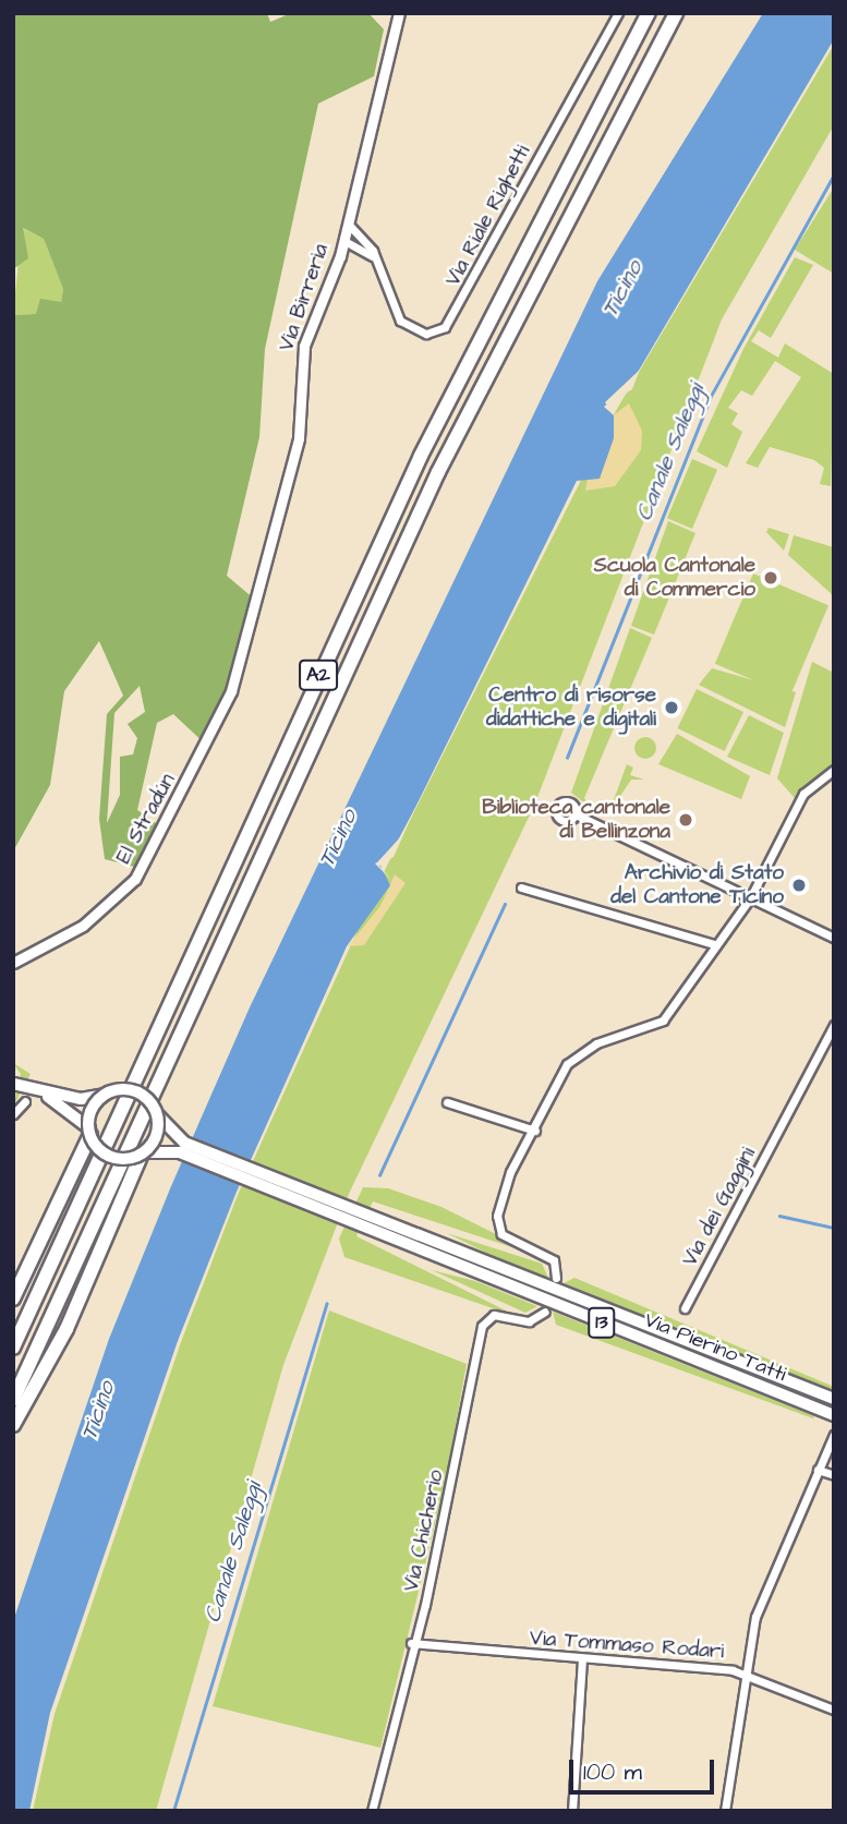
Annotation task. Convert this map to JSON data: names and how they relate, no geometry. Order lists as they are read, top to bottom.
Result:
{
  "streets": {
    "highway": ["A2"],
    "main road": ["13", "Via Pierino Tatti"],
    "street": [
      "Via Riale Righetti",
      "Via Birreria",
      "El Stradún",
      "Via dei Gaggini",
      "Via Chicherio",
      "Via Tommaso Rodari"
    ]
  },
  "crossings": [
    ["Via Riale Righetti", "Via Birreria"],
    ["Via Birreria", "El Stradún"],
    ["13", "Via Pierino Tatti"],
    ["Via Chicherio", "Via Tommaso Rodari"]
  ],
  "water": ["Ticino", "Canale Saleggi"],
  "places": [
    "Scuola Cantonale di Commercio",
    "Centro di risorse didattiche e digitali",
    "Biblioteca cantonale di Bellinzona",
    "Archivio di Stato del Cantone Ticino"
  ],
  "scale_bar": "100 m"
}
